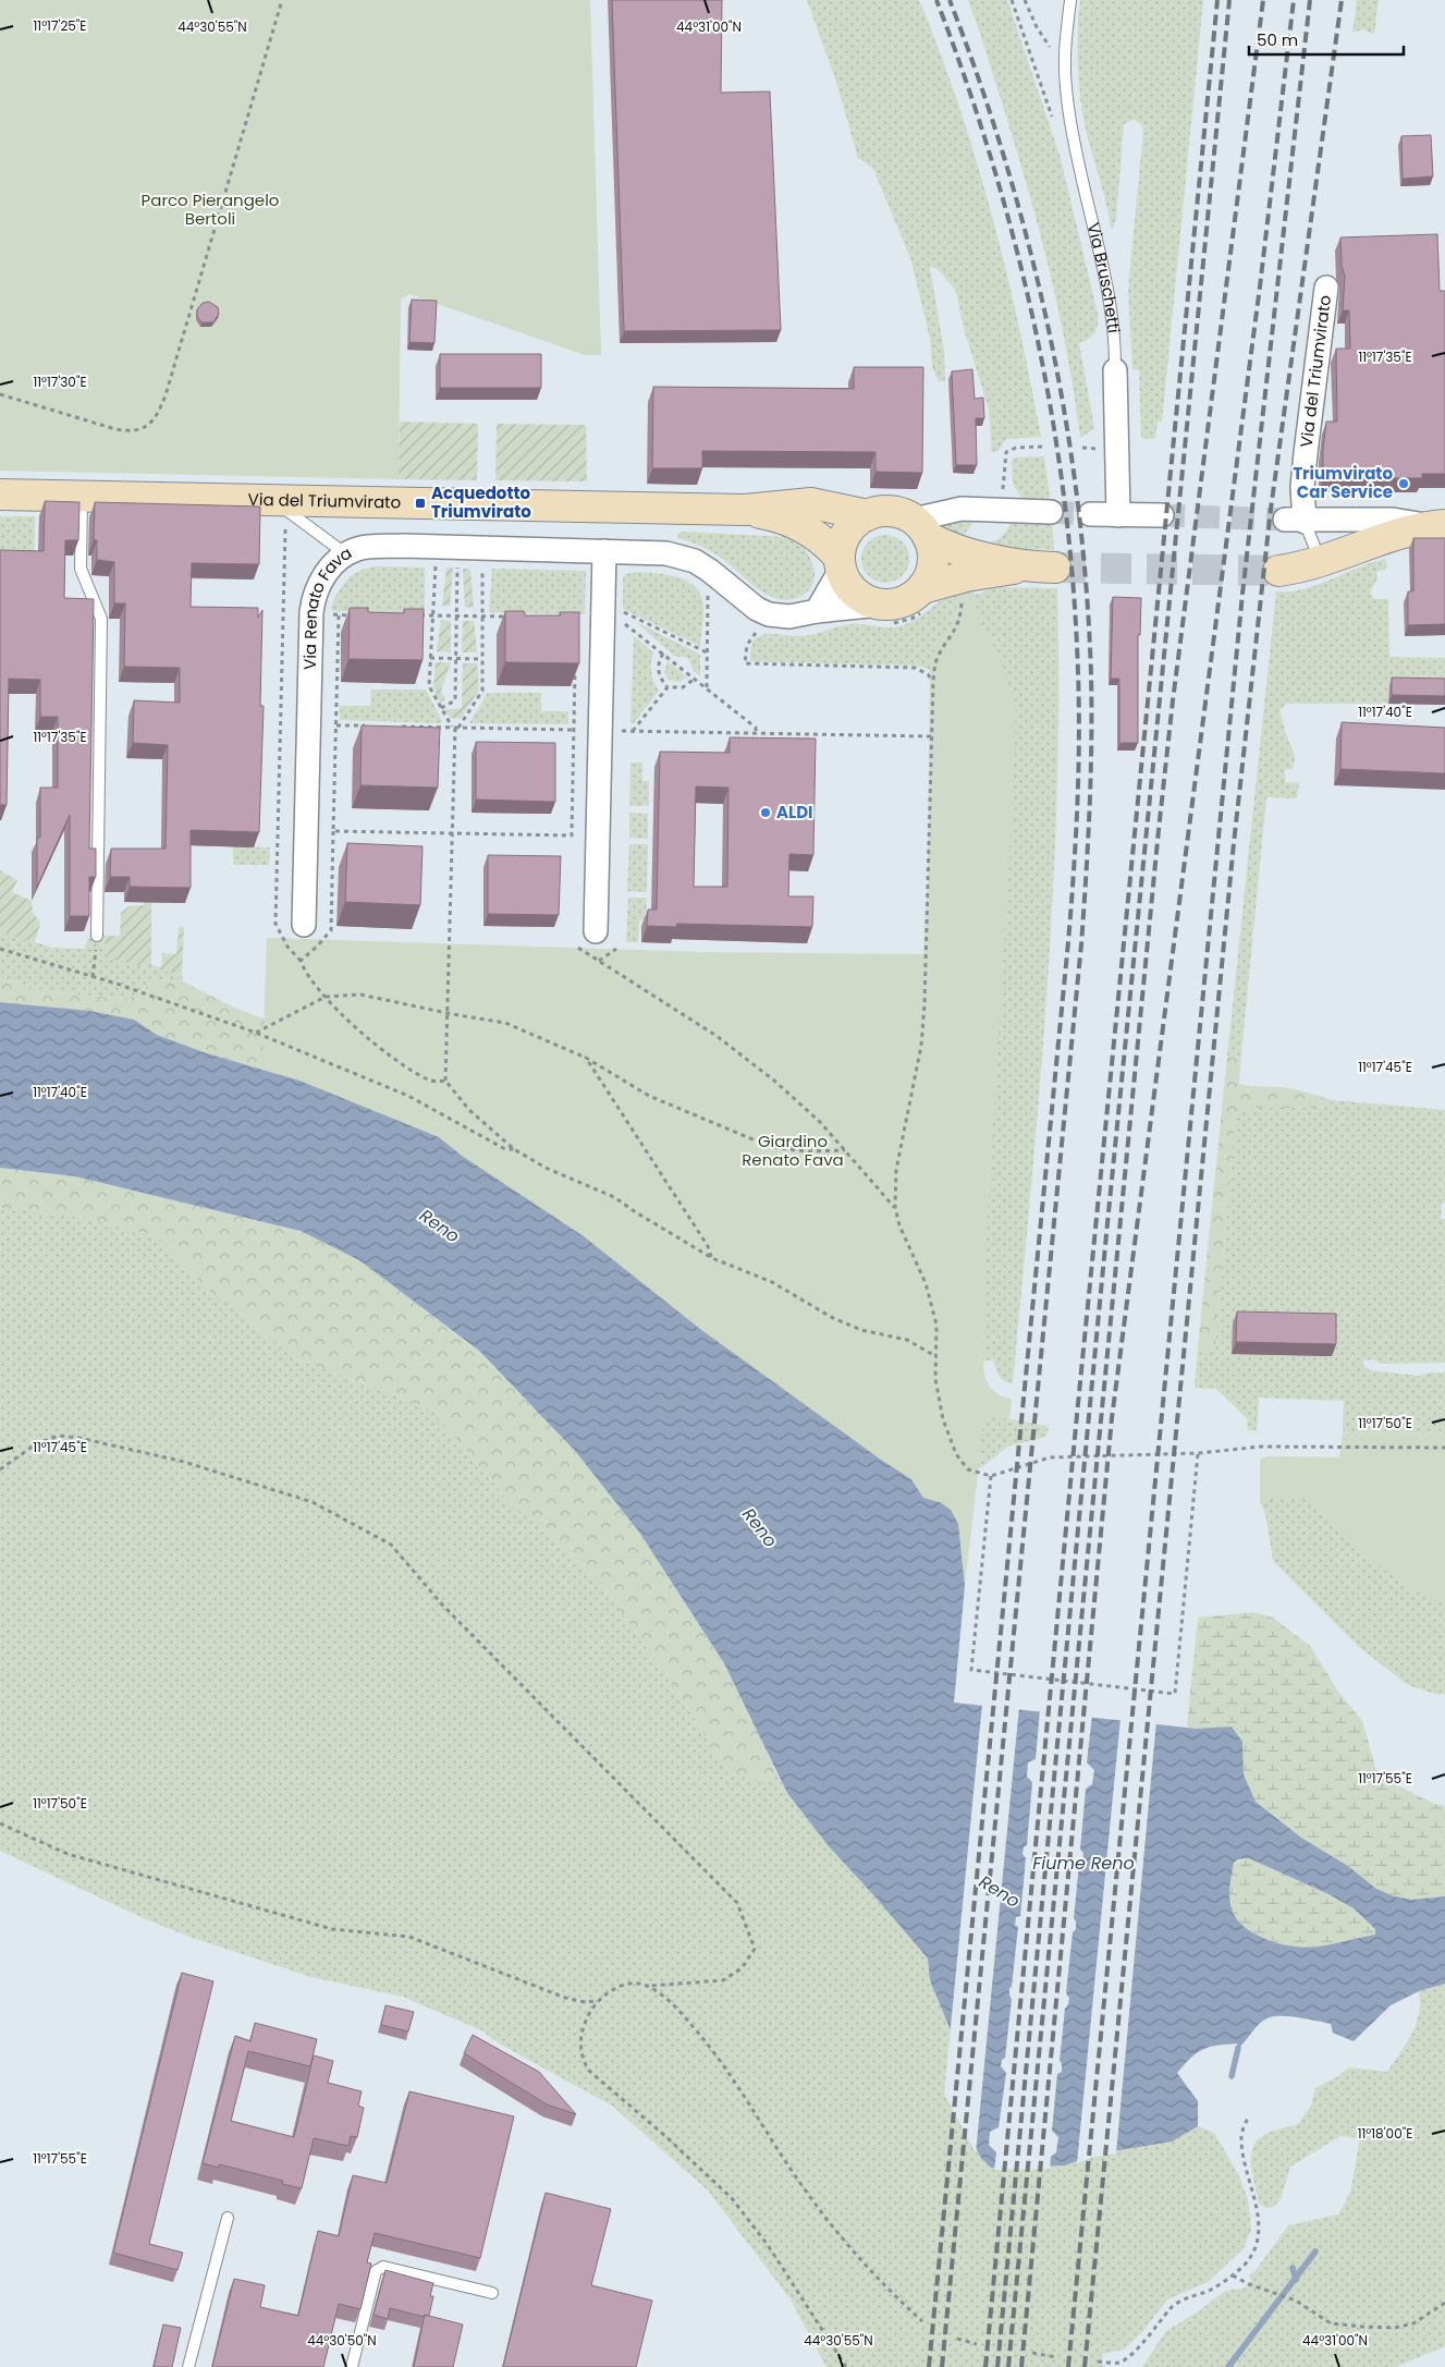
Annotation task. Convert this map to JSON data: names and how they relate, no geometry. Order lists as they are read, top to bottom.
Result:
{
  "streets": {
    "main road": ["Via del Triumvirato"],
    "street": ["Via Bruschetti", "Via Renato Fava"]
  },
  "crossings": [
    ["Via del Triumvirato", "Via Renato Fava"]
  ],
  "water": ["Reno", "Fiume Reno"],
  "parks": ["Parco Pierangelo Bertoli", "Giardino Renato Fava"],
  "places": {
    "other": ["Triumvirato Car Service", "ALDI"],
    "transit": ["Acquedotto Triumvirato"]
  },
  "scale_bar": "50 m",
  "coordinates": [
    "11°17'25\"E",
    "44°30'55\"N",
    "44°31'00\"N",
    "11°17'35\"E",
    "11°17'30\"E",
    "11°17'40\"E",
    "11°17'45\"E",
    "11°17'50\"E",
    "11°17'55\"E",
    "11°18'00\"E",
    "44°30'50\"N"
  ]
}
